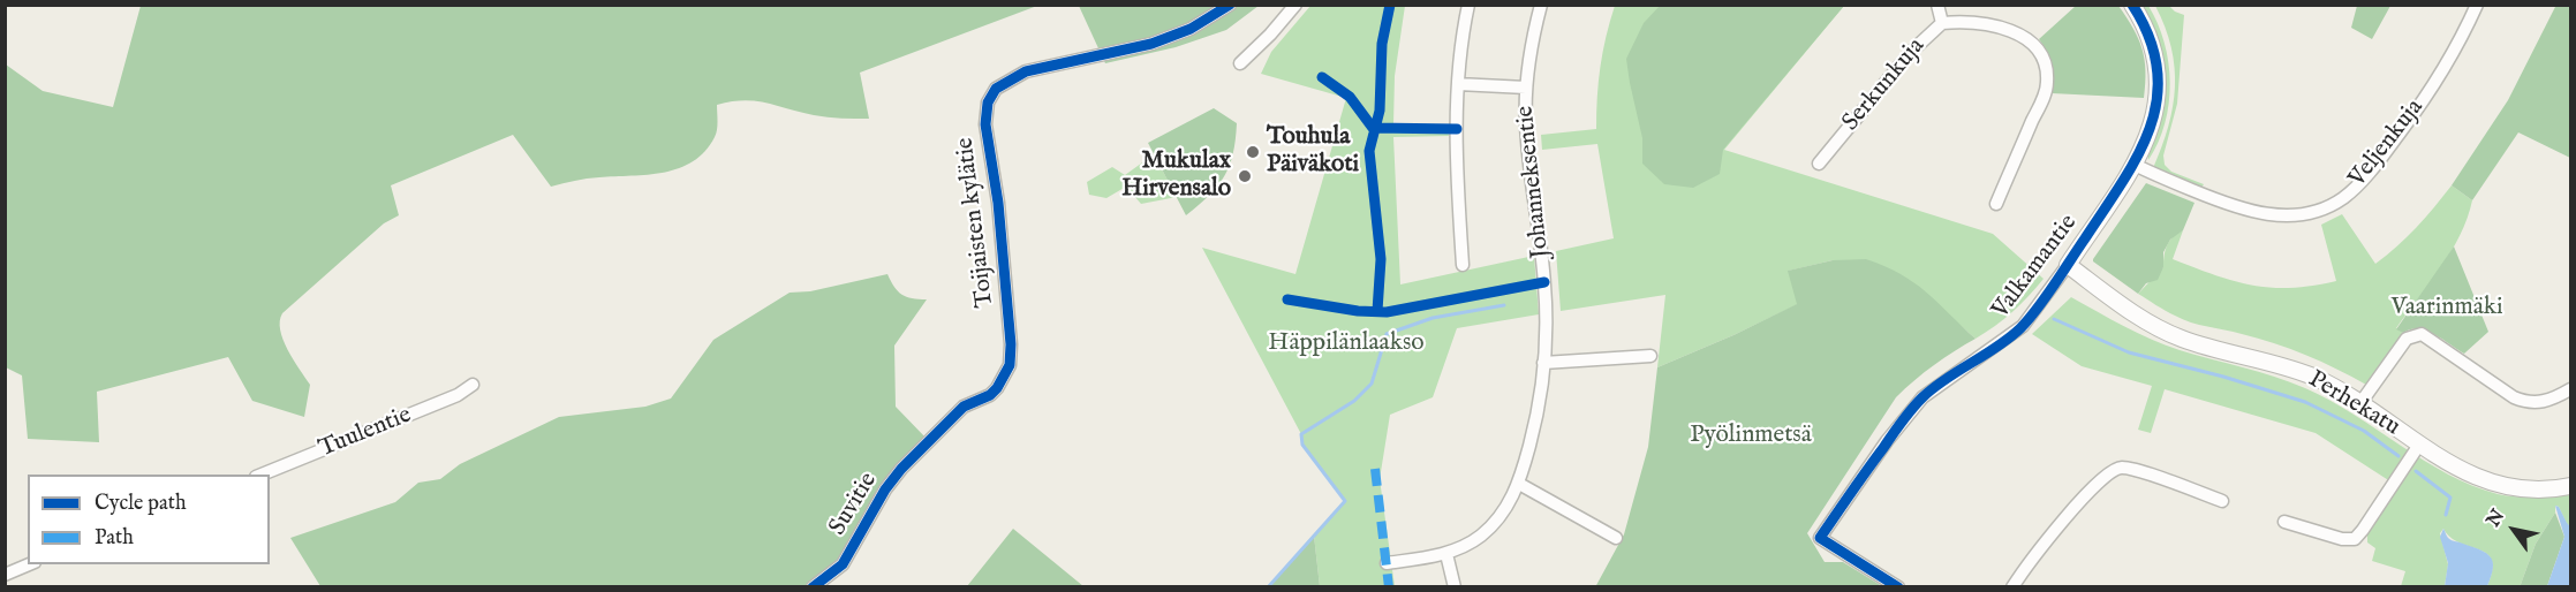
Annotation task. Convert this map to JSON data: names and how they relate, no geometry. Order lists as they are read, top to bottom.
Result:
{
  "streets": {
    "street": [
      "Serkunkuja",
      "Veljenkuja",
      "Johanneksentie",
      "Toijaisten kylätie",
      "Valkamantie",
      "Perhekatu",
      "Tuulentie",
      "Suvitie"
    ]
  },
  "crossings": [
    ["Veljenkuja", "Valkamantie"],
    ["Toijaisten kylätie", "Suvitie"],
    ["Valkamantie", "Perhekatu"]
  ],
  "parks": ["Vaarinmäki", "Häppilänlaakso", "Pyölinmetsä"],
  "places": ["Touhula Päiväkoti", "Mukulax Hirvensalo"],
  "legend": ["Cycle path", "Path"],
  "north": "top left"
}
